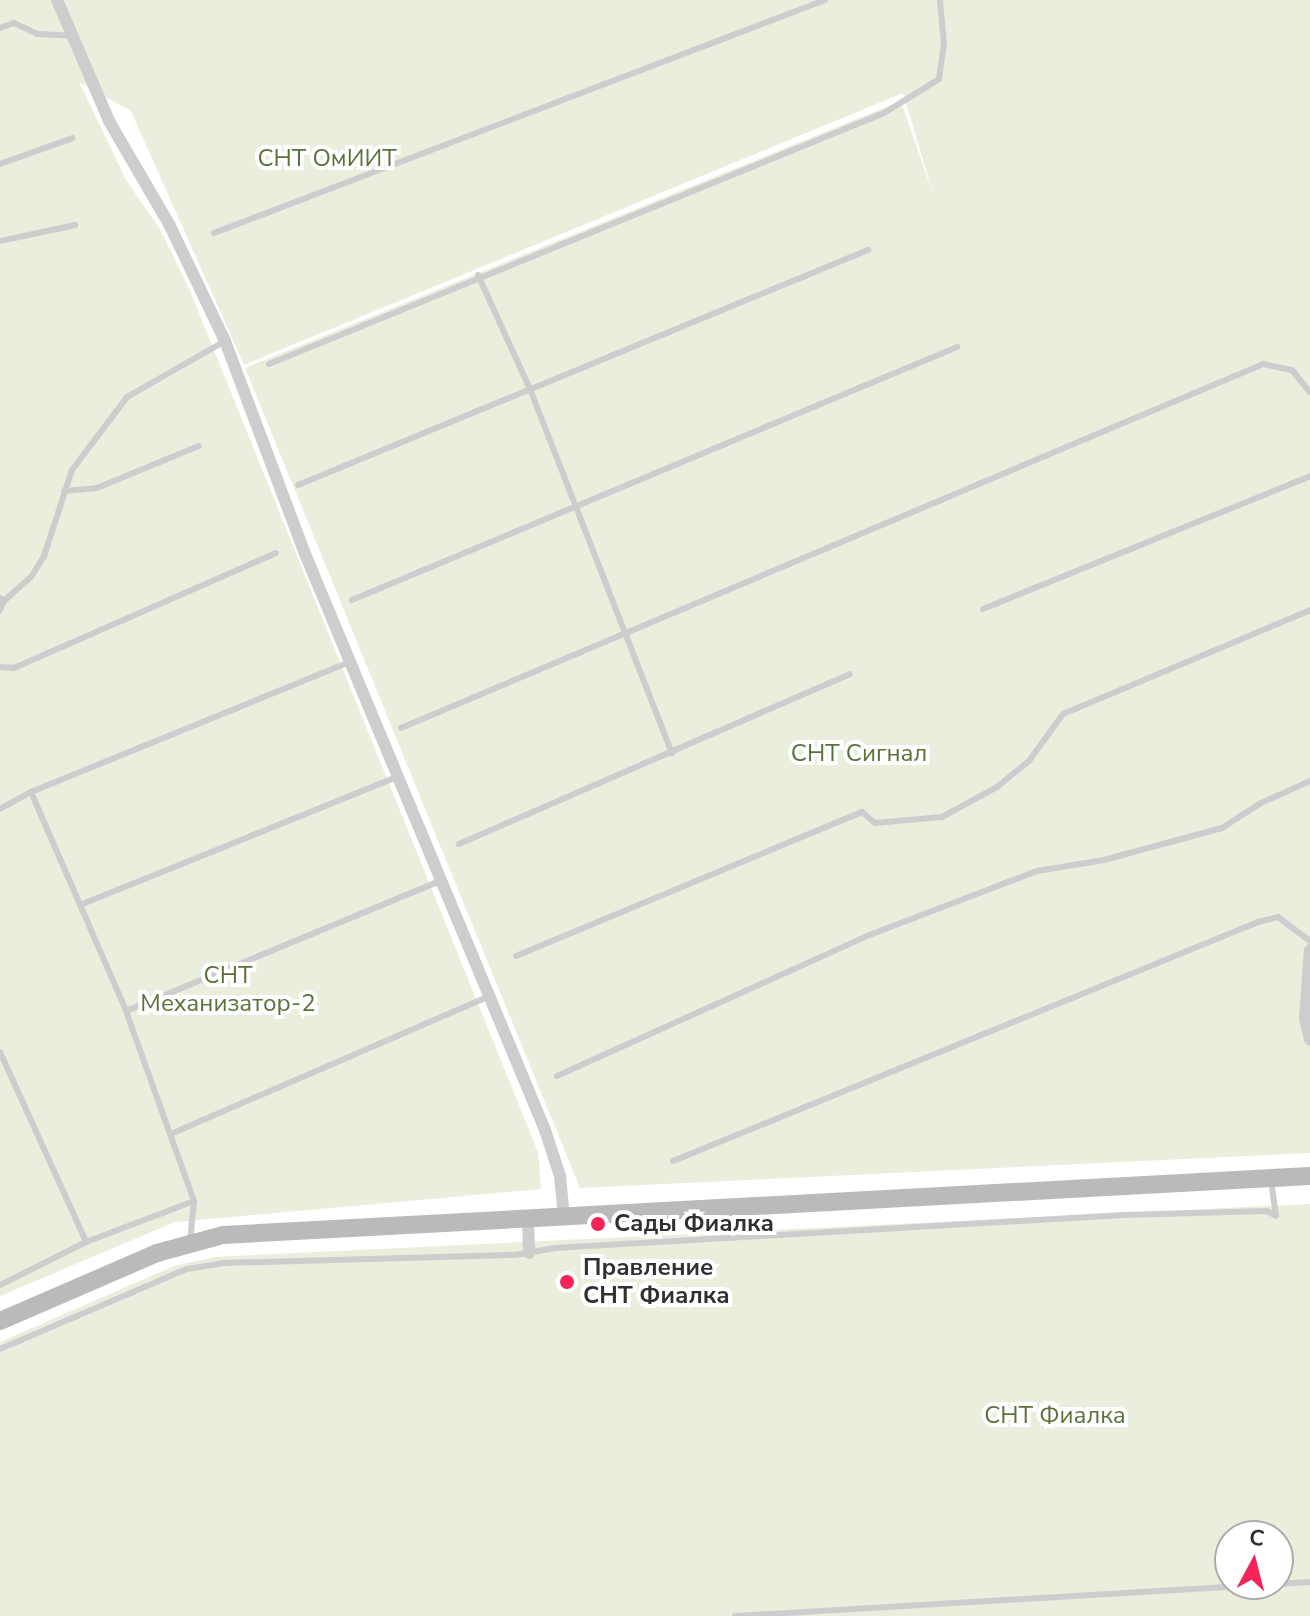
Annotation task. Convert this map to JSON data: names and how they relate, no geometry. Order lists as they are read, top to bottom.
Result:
{
  "parks": [
    "СНТ ОмИИТ",
    "СНТ Сигнал",
    "СНТ Механизатор-2",
    "СНТ Фиалка"
  ],
  "places": ["Сады Фиалка", "Правление СНТ Фиалка"],
  "north": "top"
}
